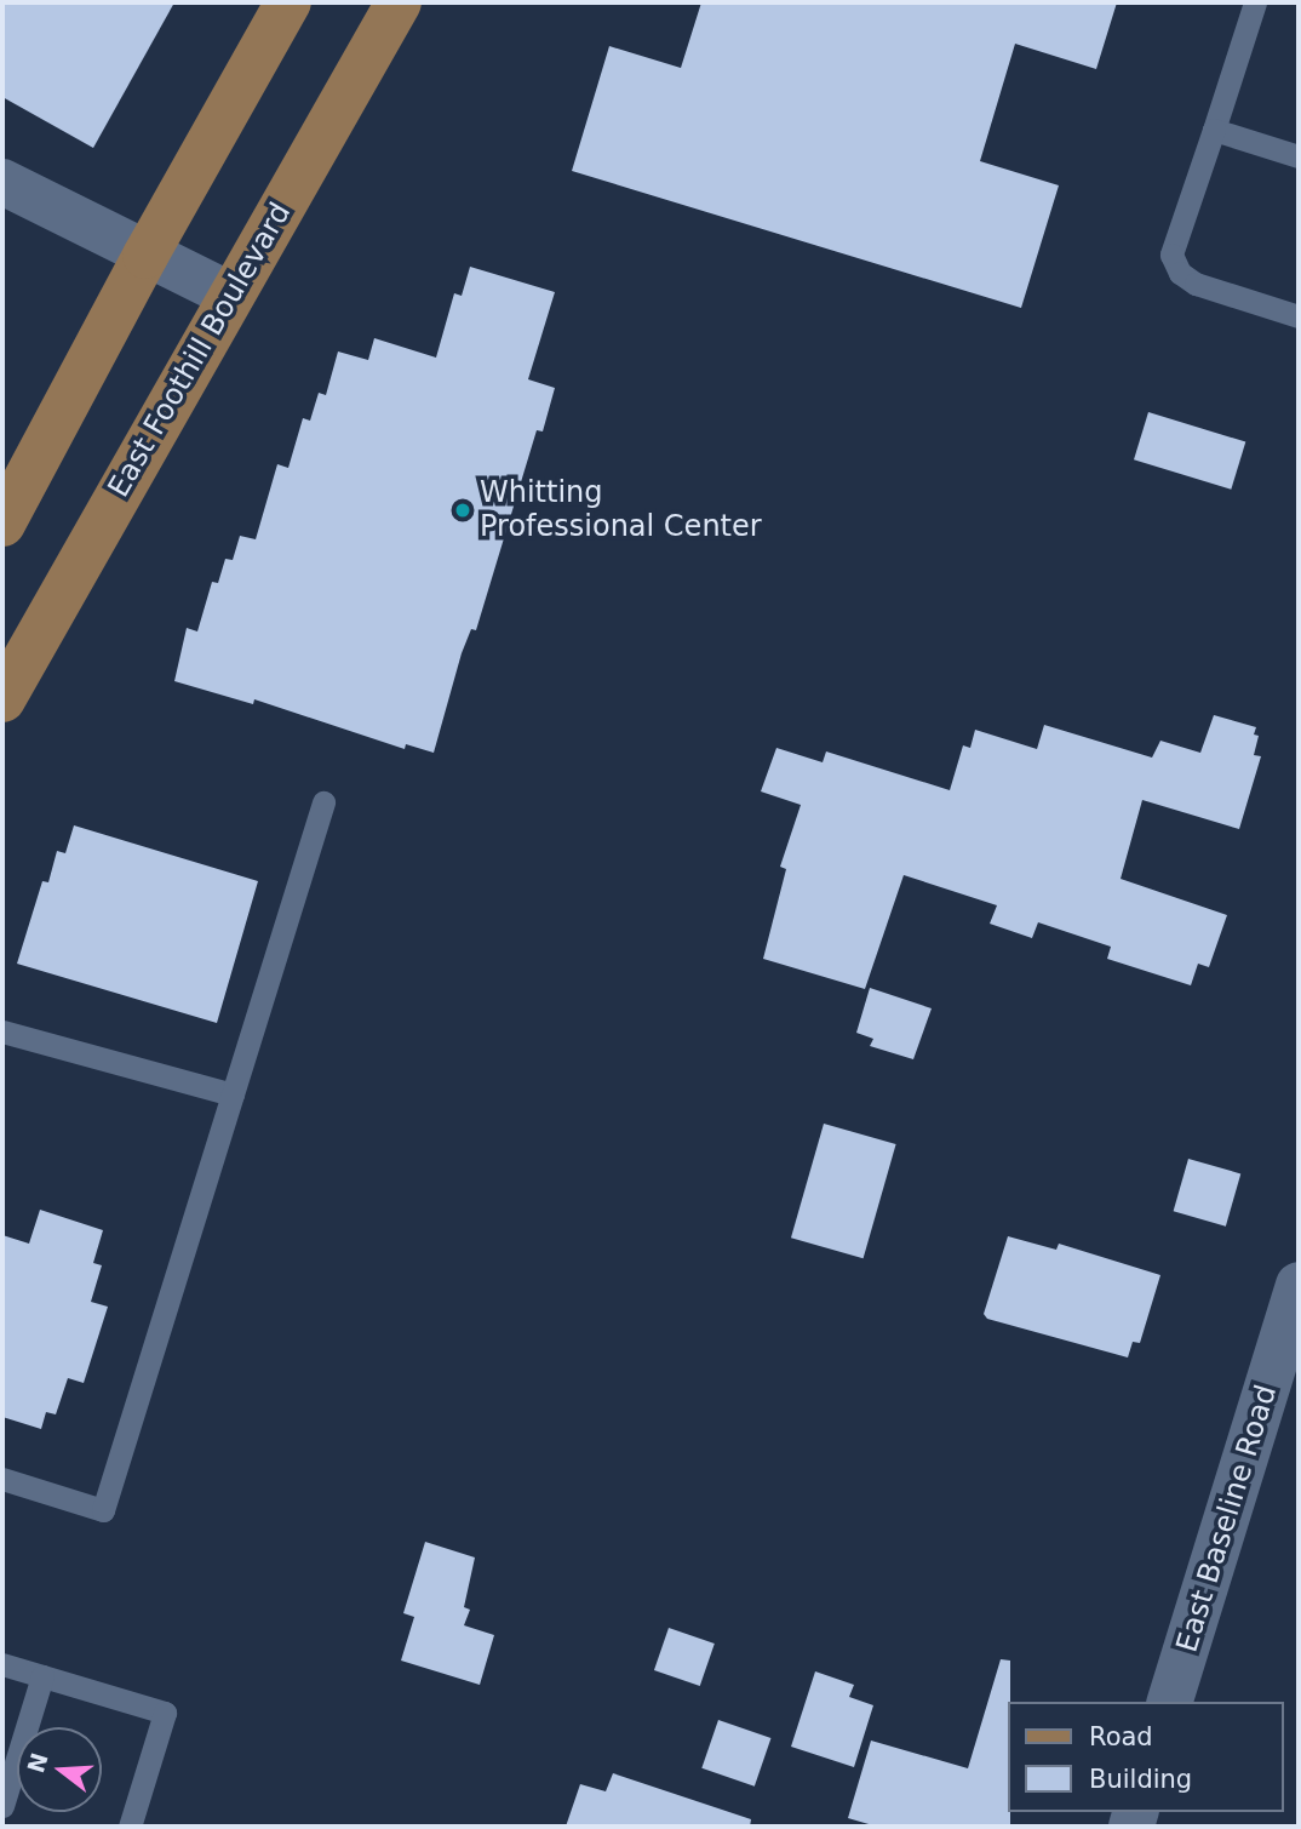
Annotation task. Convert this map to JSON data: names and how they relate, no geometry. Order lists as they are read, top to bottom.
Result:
{
  "streets": {
    "main road": ["East Foothill Boulevard", "East Baseline Road"]
  },
  "places": ["Whitting Professional Center"],
  "legend": ["Road", "Building"],
  "north": "left"
}
